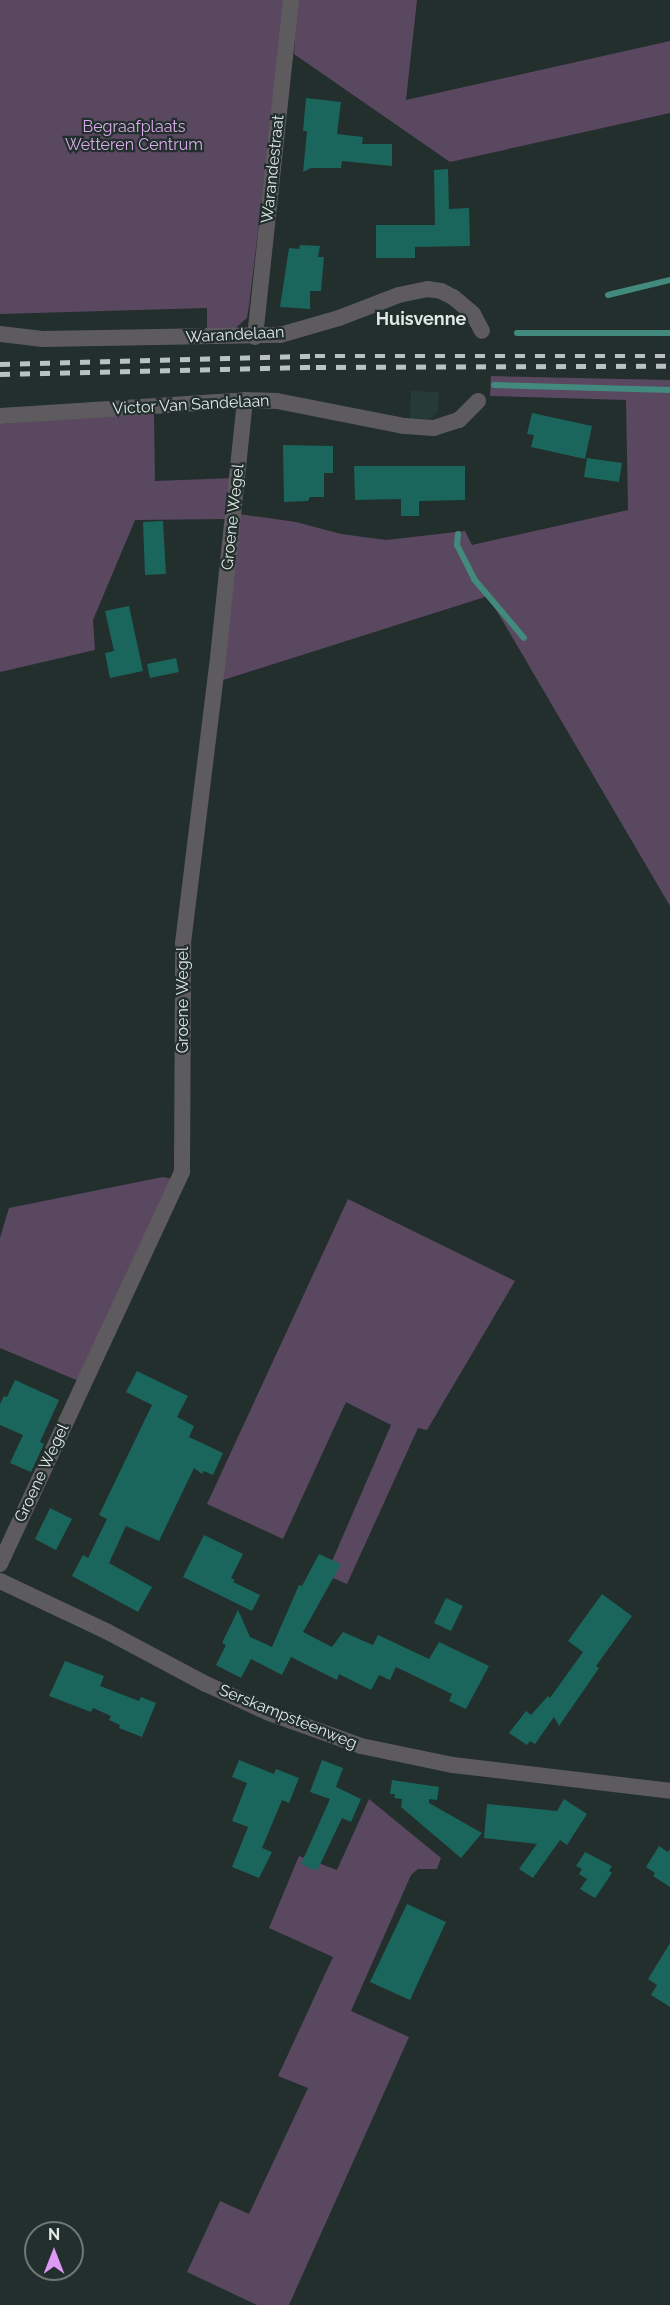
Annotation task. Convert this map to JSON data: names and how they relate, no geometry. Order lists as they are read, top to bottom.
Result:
{
  "streets": {
    "street": [
      "Warandestraat",
      "Warandelaan",
      "Victor Van Sandelaan",
      "Groene Wegel",
      "Serskampsteenweg"
    ]
  },
  "crossings": [
    ["Warandestraat", "Warandelaan"],
    ["Victor Van Sandelaan", "Groene Wegel"]
  ],
  "districts": ["Huisvenne"],
  "parks": ["Begraafplaats Wetteren Centrum"],
  "north": "top"
}
